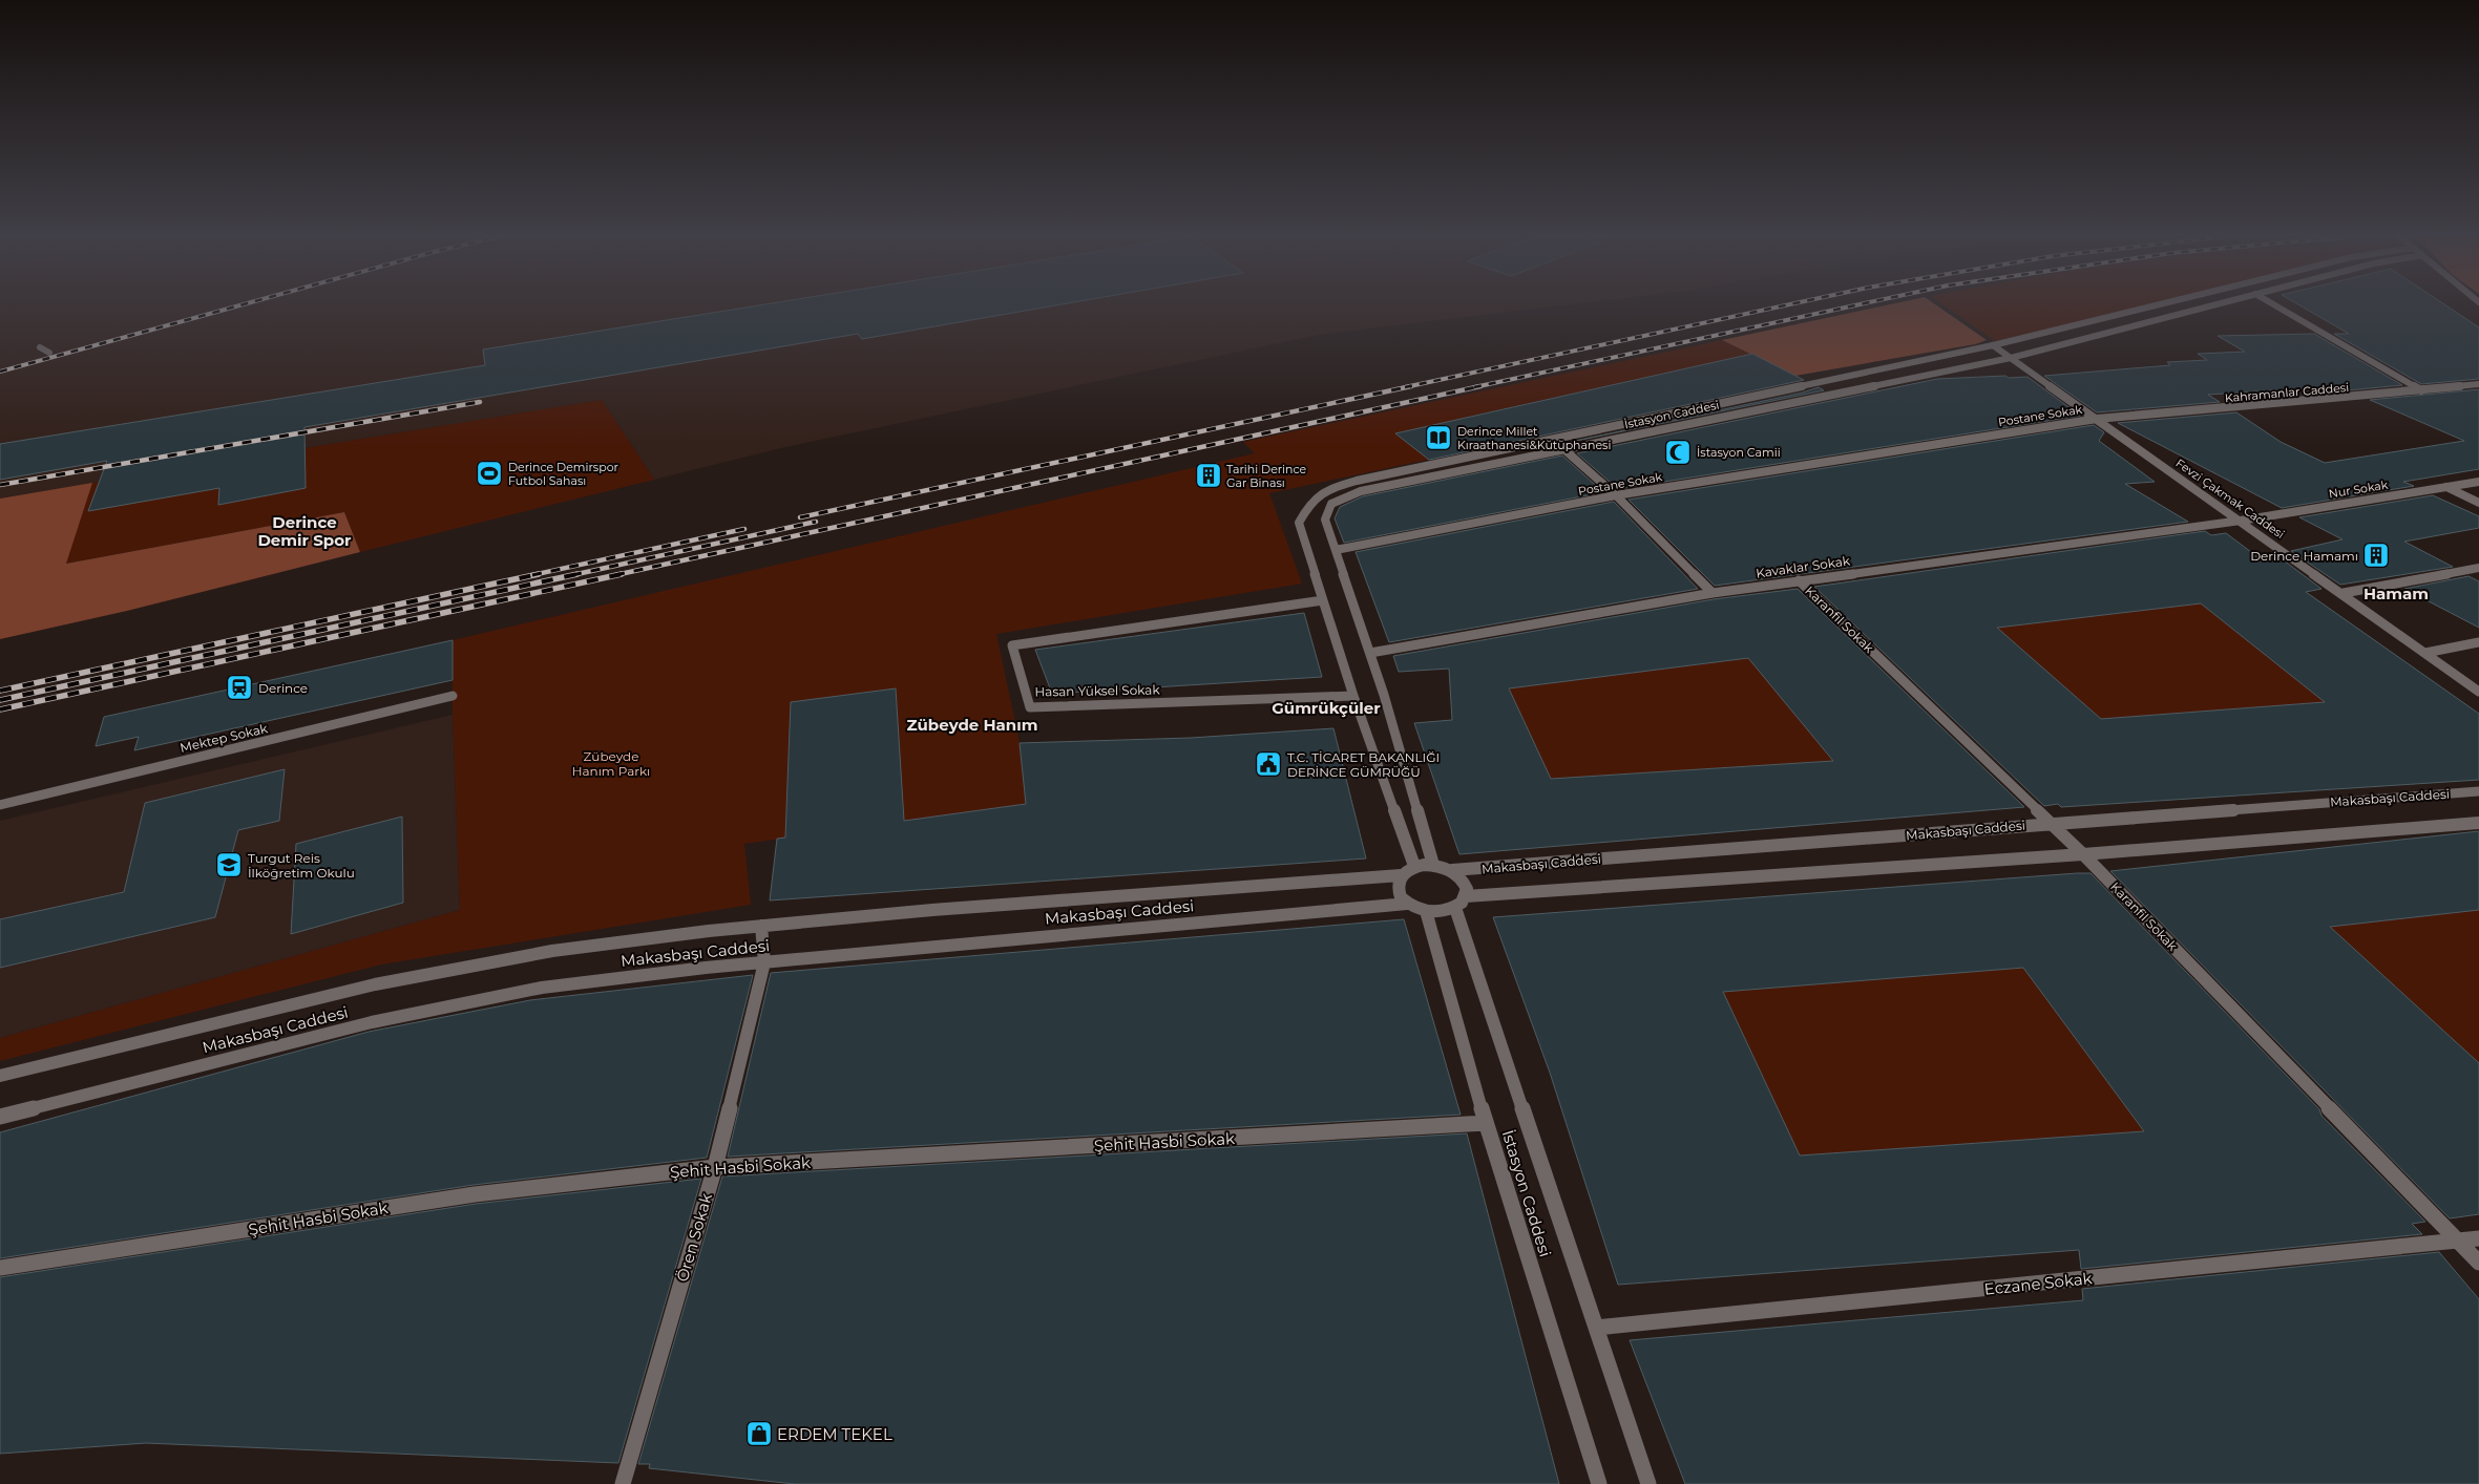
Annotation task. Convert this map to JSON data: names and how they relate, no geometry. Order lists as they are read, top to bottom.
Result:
{
  "streets": {
    "street": [
      "Kahramanlar Caddesi",
      "İstasyon Caddesi",
      "Postane Sokak",
      "Nur Sokak",
      "Fevzi Çakmak Caddesi",
      "Kavaklar Sokak",
      "Karanfil Sokak",
      "Hasan Yüksel Sokak",
      "Mektep Sokak",
      "Makasbaşı Caddesi",
      "Şehit Hasbi Sokak",
      "Ören Sokak",
      "Eczane Sokak"
    ]
  },
  "crossings": [
    ["Kahramanlar Caddesi", "Postane Sokak"],
    ["Kahramanlar Caddesi", "Fevzi Çakmak Caddesi"],
    ["İstasyon Caddesi", "Postane Sokak"],
    ["İstasyon Caddesi", "Fevzi Çakmak Caddesi"],
    ["İstasyon Caddesi", "Kavaklar Sokak"],
    ["İstasyon Caddesi", "Hasan Yüksel Sokak"],
    ["İstasyon Caddesi", "Makasbaşı Caddesi"],
    ["İstasyon Caddesi", "Şehit Hasbi Sokak"],
    ["Postane Sokak", "Fevzi Çakmak Caddesi"],
    ["Nur Sokak", "Fevzi Çakmak Caddesi"],
    ["Nur Sokak", "Kavaklar Sokak"],
    ["Fevzi Çakmak Caddesi", "Kavaklar Sokak"],
    ["Kavaklar Sokak", "Karanfil Sokak"],
    ["Karanfil Sokak", "Makasbaşı Caddesi"],
    ["Karanfil Sokak", "Eczane Sokak"],
    ["Makasbaşı Caddesi", "Ören Sokak"],
    ["Şehit Hasbi Sokak", "Ören Sokak"]
  ],
  "districts": [
    "Derince Demir Spor",
    "Hamam",
    "Gümrükçüler",
    "Zübeyde Hanım"
  ],
  "parks": ["Zübeyde Hanım Parkı"],
  "places": {
    "library": ["Derince Millet Kıraathanesi&Kütüphanesi"],
    "mosque": ["İstasyon Camii"],
    "sports": ["Derince Demirspor Futbol Sahası"],
    "building": ["Tarihi Derince Gar Binası", "Derince Hamamı"],
    "station": ["Derince"],
    "public building": ["T.C. TİCARET BAKANLIĞI DERİNCE GÜMRÜĞÜ"],
    "school or university": ["Turgut Reis İlköğretim Okulu"],
    "shop": ["ERDEM TEKEL"]
  }
}
